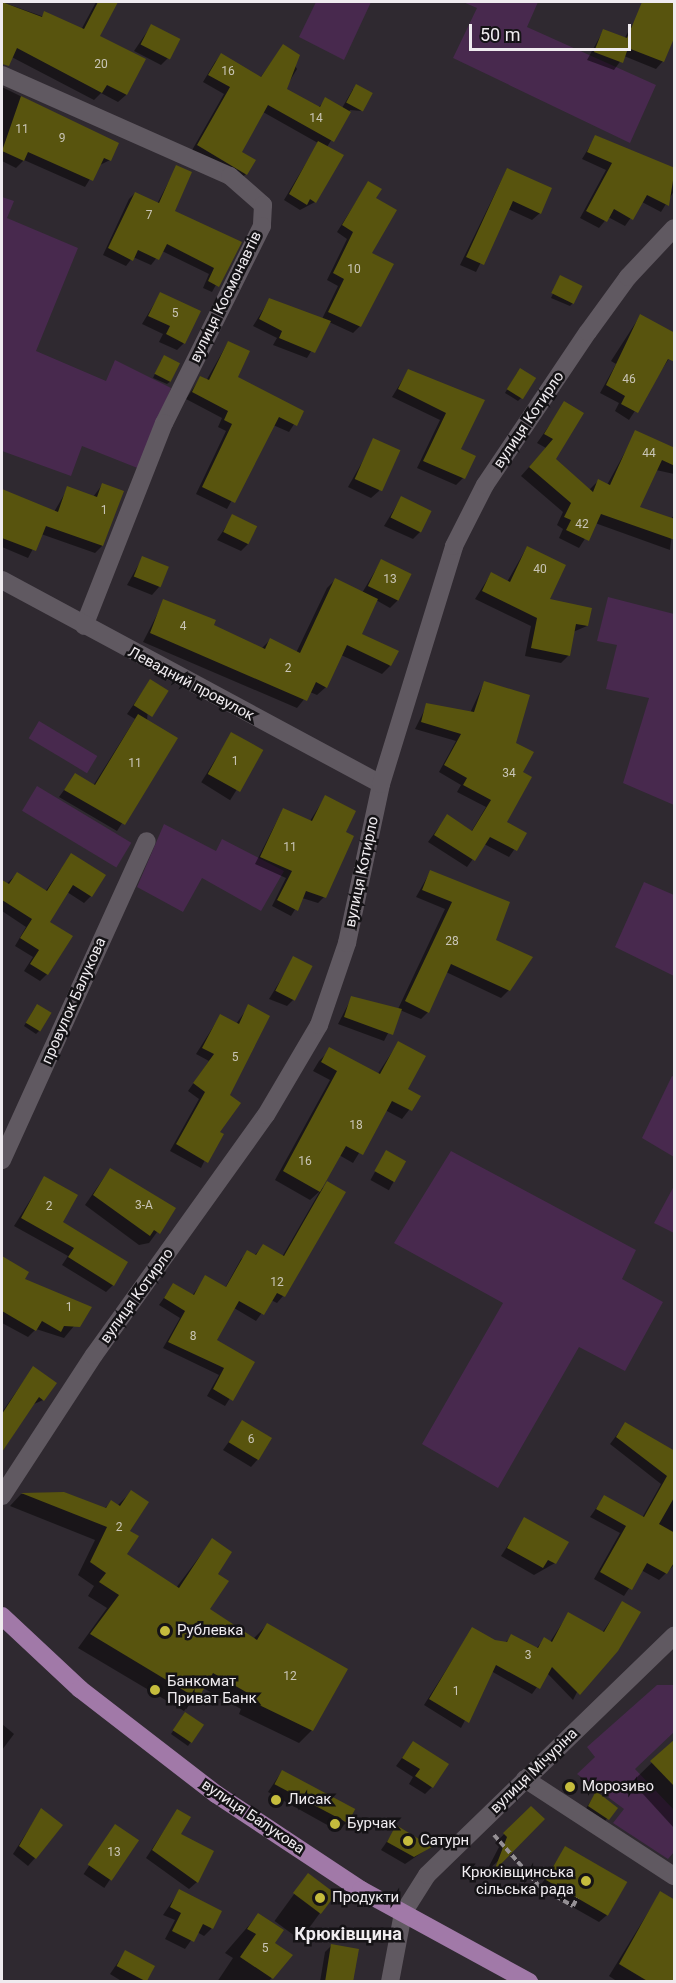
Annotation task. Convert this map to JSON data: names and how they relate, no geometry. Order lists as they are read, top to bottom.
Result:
{
  "streets": {
    "main road": ["вулиця Балукова"],
    "street": [
      "вулиця Космонавтів",
      "вулиця Котирло",
      "Левадний провулок",
      "провулок Балукова",
      "вулиця Мічуріна"
    ]
  },
  "crossings": [
    ["вулиця Космонавтів", "Левадний провулок"],
    ["вулиця Котирло", "Левадний провулок"],
    ["вулиця Мічуріна", "вулиця Балукова"]
  ],
  "districts": ["Крюківщина"],
  "places": [
    "Рублевка",
    "Банкомат Приват Банк",
    "Морозиво",
    "Лисак",
    "Бурчак",
    "Сатурн",
    "Крюківщинська сільська рада",
    "Продукти"
  ],
  "house_numbers": [
    "20",
    "16",
    "14",
    "11",
    "9",
    "7",
    "10",
    "5",
    "46",
    "44",
    "1",
    "42",
    "40",
    "13",
    "4",
    "2",
    "1",
    "11",
    "34",
    "11",
    "28",
    "5",
    "18",
    "16",
    "3-А",
    "2",
    "12",
    "1",
    "8",
    "6",
    "2",
    "3",
    "12",
    "1",
    "13",
    "5"
  ],
  "scale_bar": "50 m"
}
